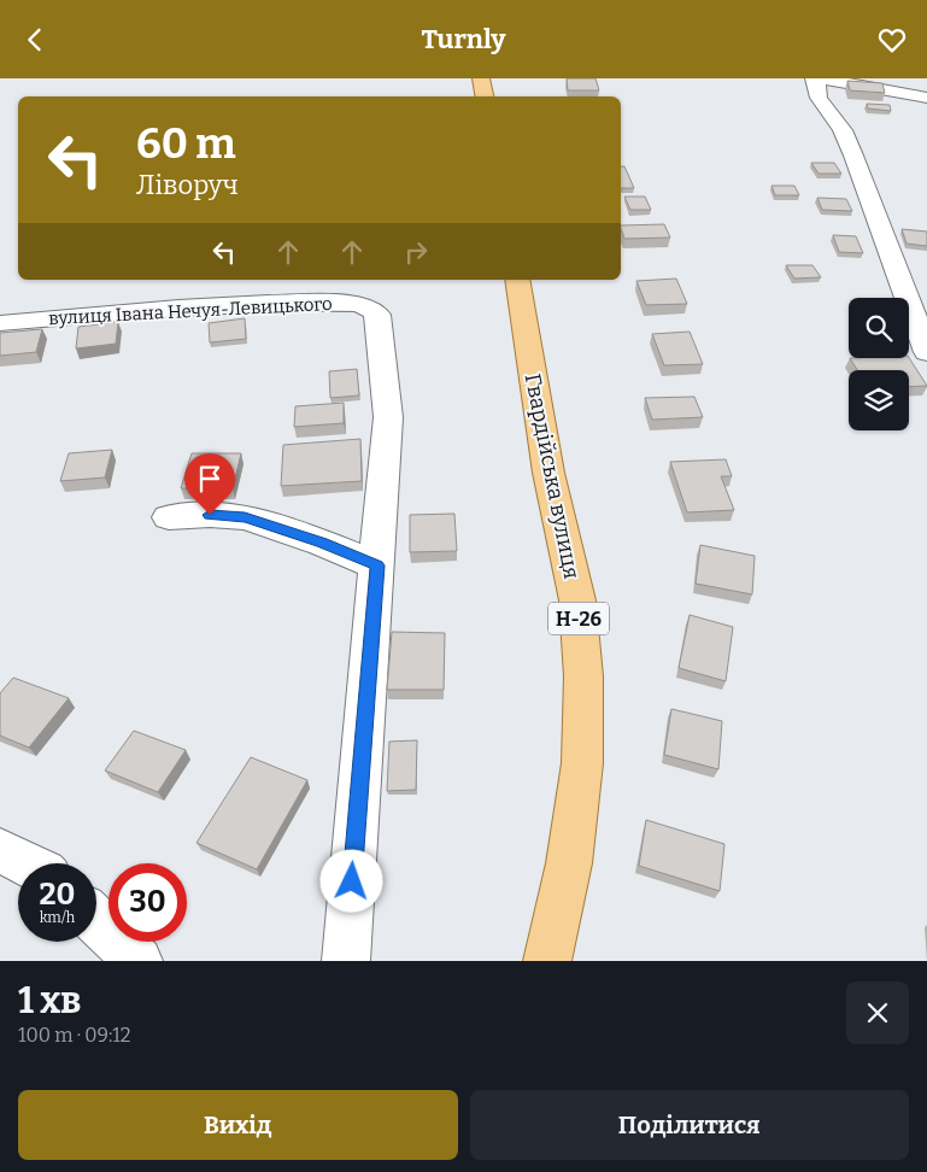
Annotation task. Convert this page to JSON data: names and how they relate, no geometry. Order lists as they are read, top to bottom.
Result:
{
  "streets": {
    "main road": ["Гвардійська вулиця", "Н-26"],
    "street": ["вулиця Івана Нечуя-Левицького"]
  },
  "page": {
    "header": "Turnly",
    "turn": ["60 m", "Ліворуч"],
    "speed": "20 km/h",
    "limit": "30",
    "heading": ["1 хв", "100 m · 09:12"],
    "buttons": ["Вихід", "Поділитися"]
  }
}
